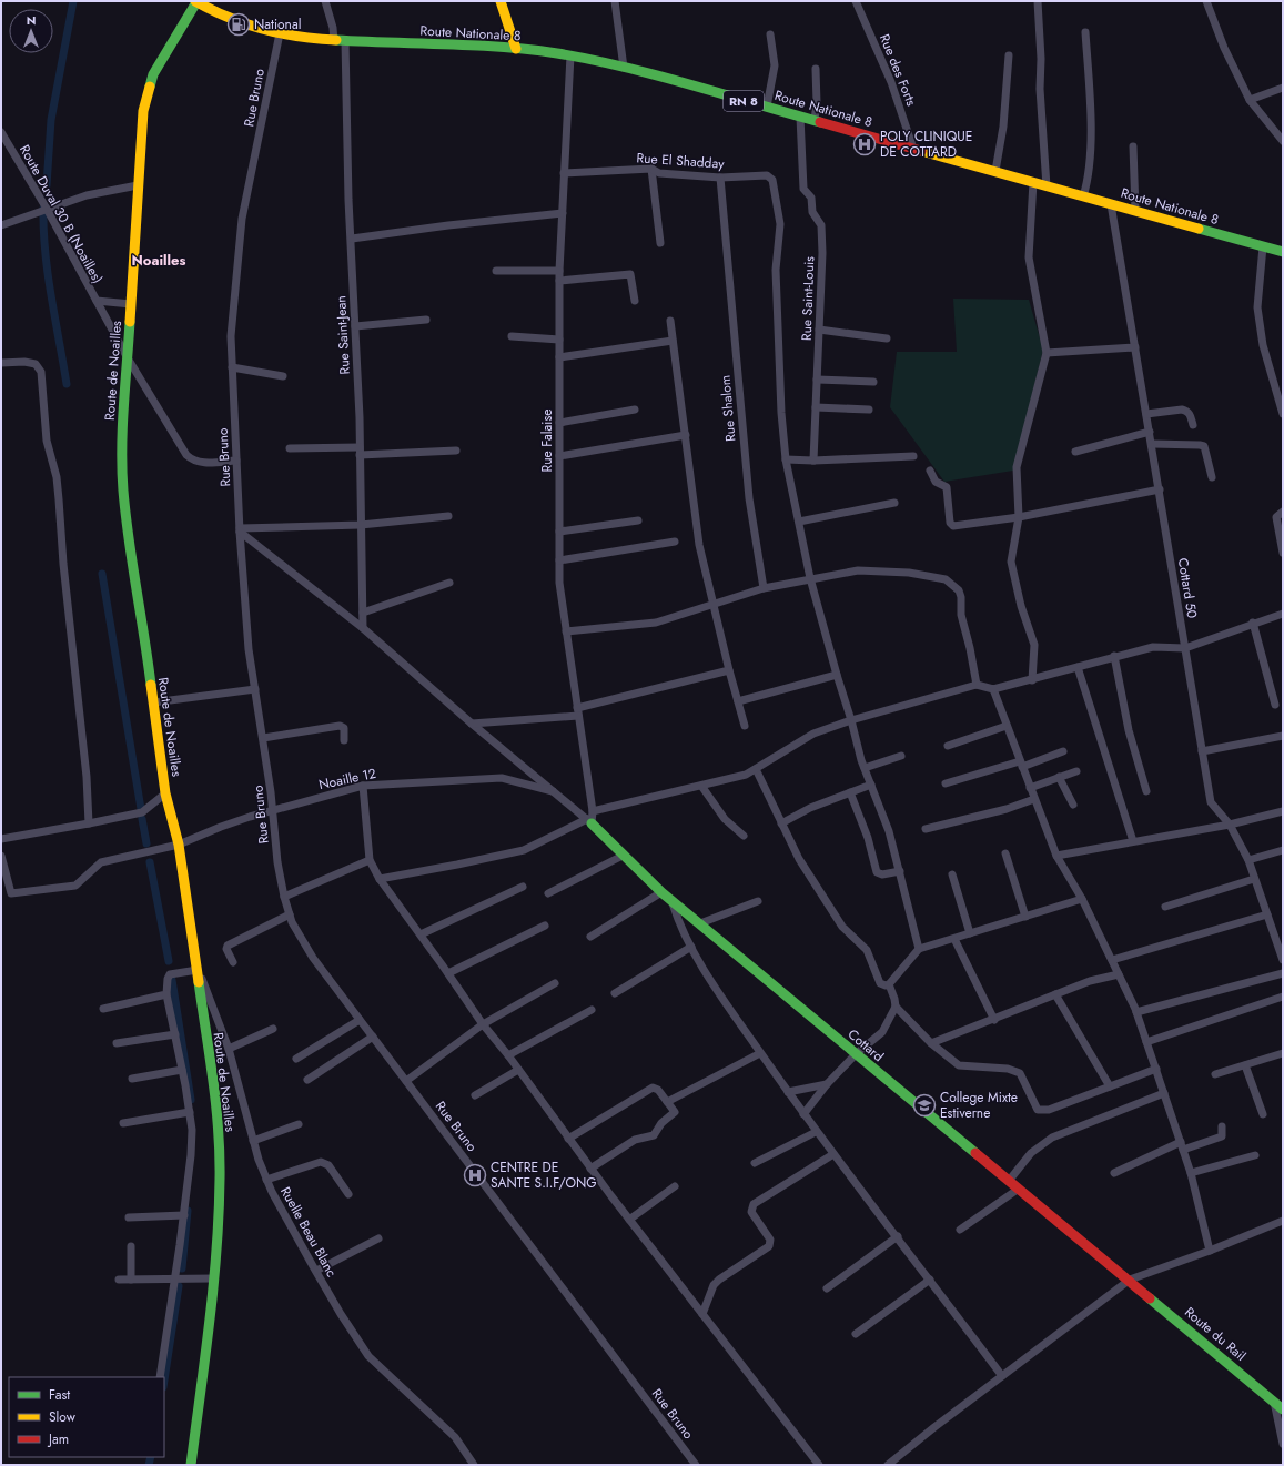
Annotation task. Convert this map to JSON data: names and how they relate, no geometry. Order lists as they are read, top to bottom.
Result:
{
  "streets": {
    "street": [
      "Route Nationale 8",
      "Rue des Forts",
      "Rue Bruno",
      "RN 8",
      "Rue El Shadday",
      "Route Duval 30 B (Noailles)",
      "Rue Saint-Louis",
      "Rue Saint-Jean",
      "Route de Noailles",
      "Rue Shalom",
      "Rue Falaise",
      "Cottard 50",
      "Noaille 12",
      "Cottard",
      "Ruelle Beau Blanc",
      "Route du Rail"
    ]
  },
  "crossings": [
    ["Route Nationale 8", "Rue des Forts"],
    ["Route Nationale 8", "Rue Bruno"],
    ["Route Nationale 8", "Rue Saint-Louis"],
    ["Route Nationale 8", "Rue Saint-Jean"],
    ["Route Nationale 8", "Route de Noailles"],
    ["Route Nationale 8", "Rue Falaise"],
    ["Route Nationale 8", "Cottard 50"],
    ["Rue Bruno", "Noaille 12"],
    ["Rue El Shadday", "Rue Shalom"],
    ["Rue El Shadday", "Rue Falaise"],
    ["Route Duval 30 B (Noailles)", "Route de Noailles"],
    ["Route de Noailles", "Noaille 12"],
    ["Route de Noailles", "Ruelle Beau Blanc"],
    ["Rue Falaise", "Cottard"],
    ["Cottard", "Route du Rail"]
  ],
  "districts": ["Noailles"],
  "places": {
    "fuel station": ["National"],
    "hospital": ["POLY CLINIQUE DE COTTARD", "CENTRE DE SANTE S.I.F/ONG"],
    "school or university": ["College Mixte Estiverne"]
  },
  "legend": ["Fast", "Slow", "Jam"],
  "north": "top"
}
